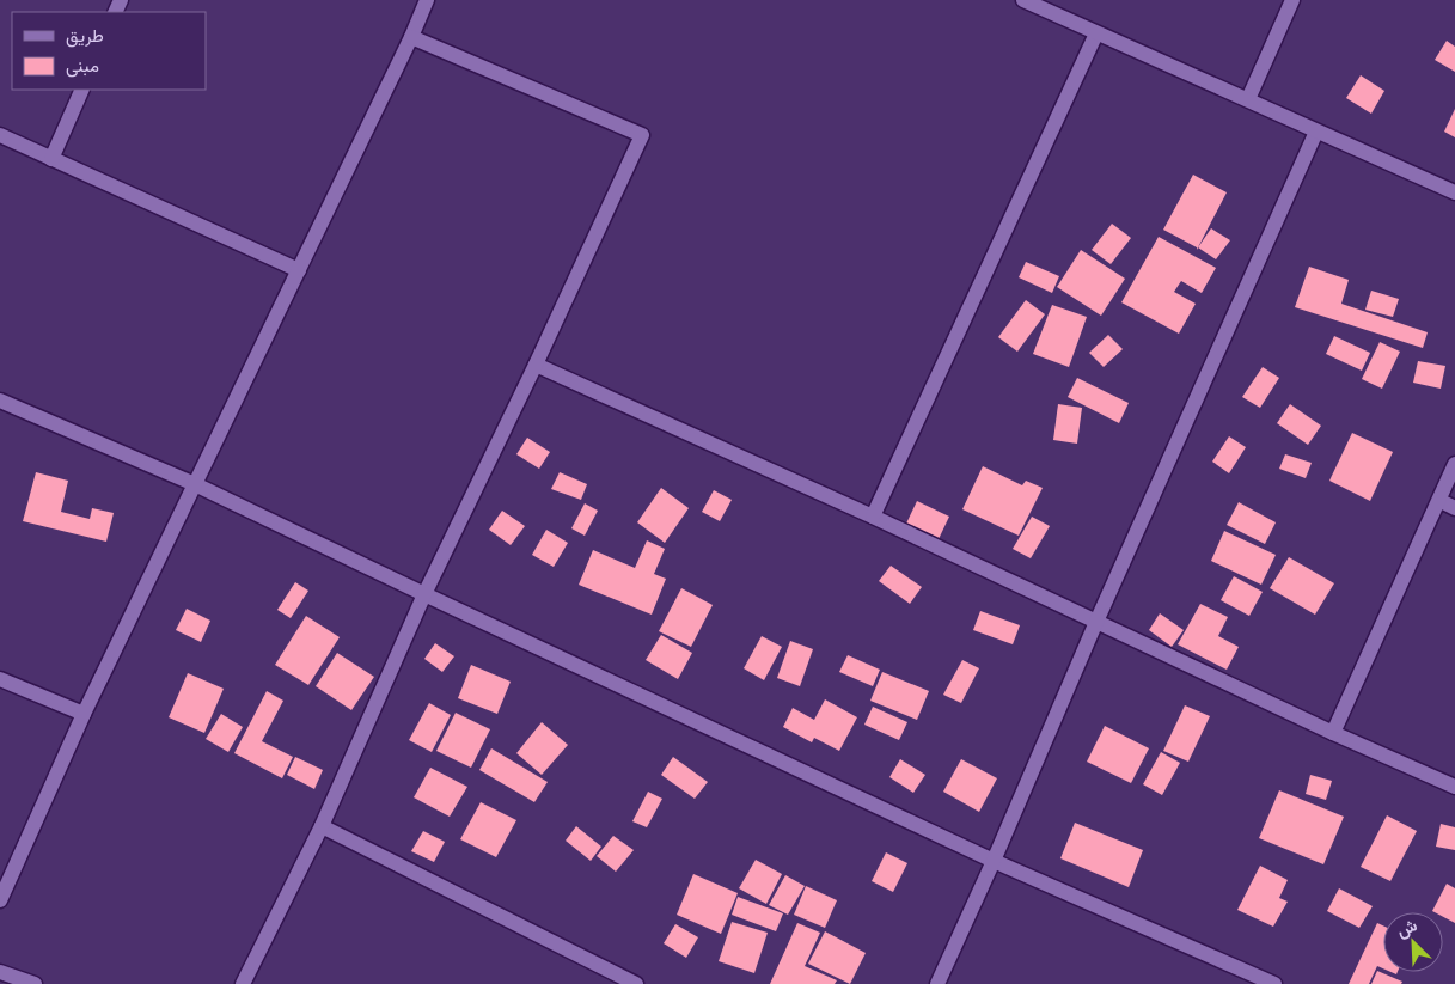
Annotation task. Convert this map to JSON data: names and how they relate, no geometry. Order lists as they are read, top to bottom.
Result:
{
  "legend": ["طريق", "مبنى"],
  "north": "top left"
}
